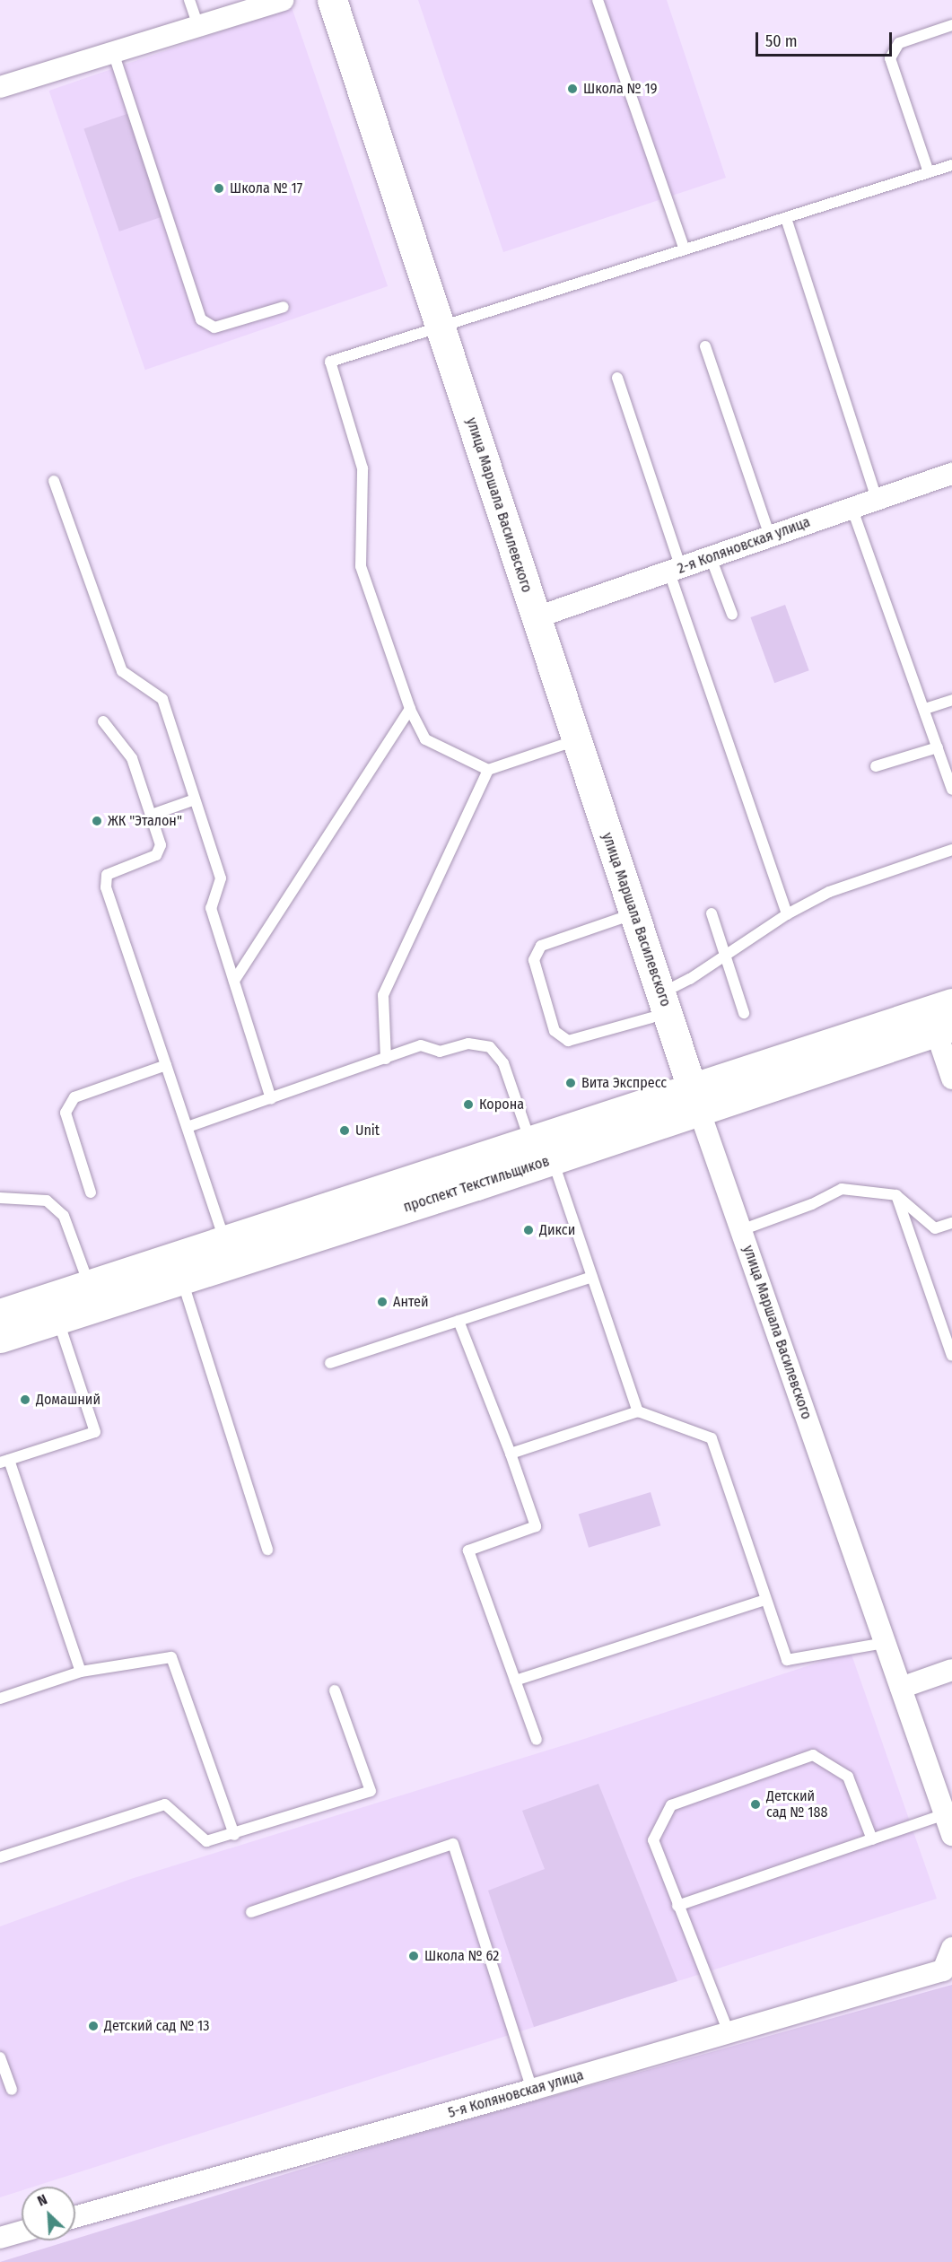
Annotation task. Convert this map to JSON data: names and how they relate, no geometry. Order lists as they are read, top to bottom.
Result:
{
  "streets": {
    "main road": ["улица Маршала Василевского", "проспект Текстильщиков"],
    "street": ["2-я Коляновская улица", "5-я Коляновская улица"]
  },
  "crossings": [
    ["улица Маршала Василевского", "2-я Коляновская улица"],
    ["улица Маршала Василевского", "проспект Текстильщиков"]
  ],
  "places": [
    "Школа № 19",
    "Школа № 17",
    "ЖК \"Эталон\"",
    "Вита Экспресс",
    "Корона",
    "Unit",
    "Дикси",
    "Антей",
    "Домашний",
    "Детский сад № 188",
    "Школа № 62",
    "Детский сад № 13"
  ],
  "scale_bar": "50 m",
  "north": "top left"
}
